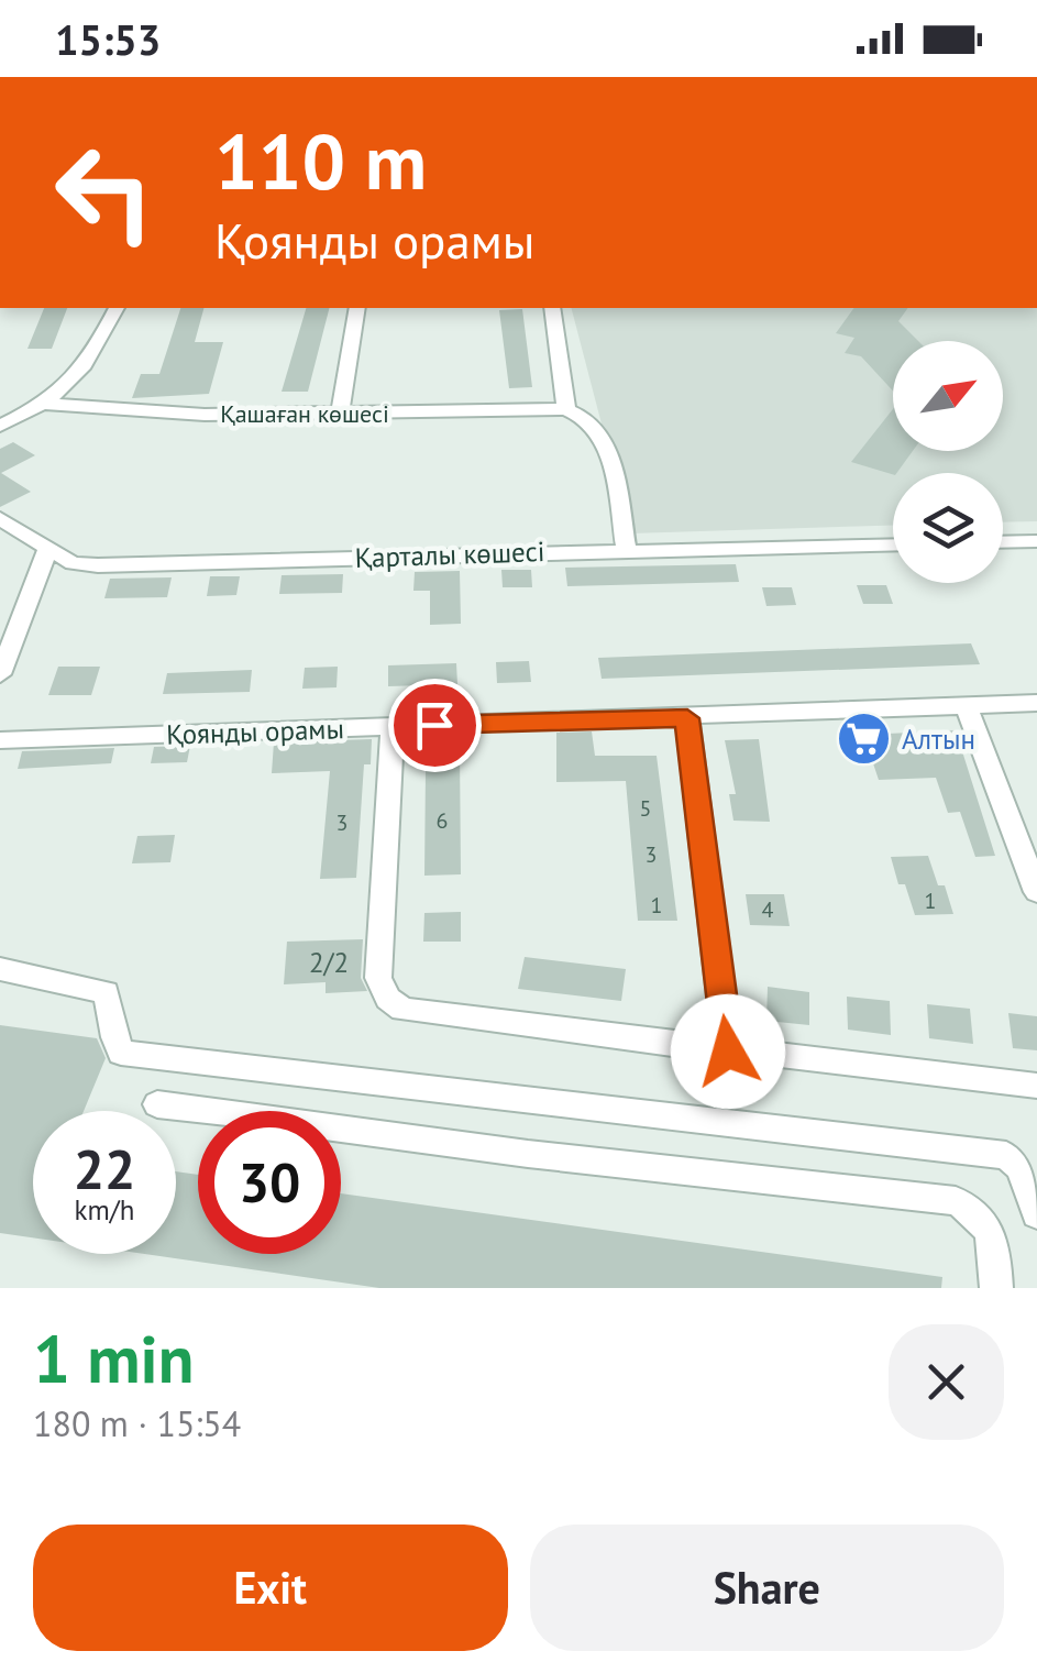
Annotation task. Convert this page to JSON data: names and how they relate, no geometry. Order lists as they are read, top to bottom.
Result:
{
  "streets": {
    "street": ["Қашаған көшесі", "Қарталы көшесі", "Қоянды орамы"]
  },
  "places": {
    "supermarket": ["Алтын"]
  },
  "house_numbers": [
    "5",
    "6",
    "3",
    "3",
    "1",
    "1",
    "4",
    "2/2"
  ],
  "north": "top right",
  "page": {
    "status": "15:53",
    "turn": ["110 m", "Қоянды орамы"],
    "speed": "22 km/h",
    "limit": "30",
    "heading": ["1 min", "180 m · 15:54"],
    "buttons": ["Exit", "Share"]
  }
}
